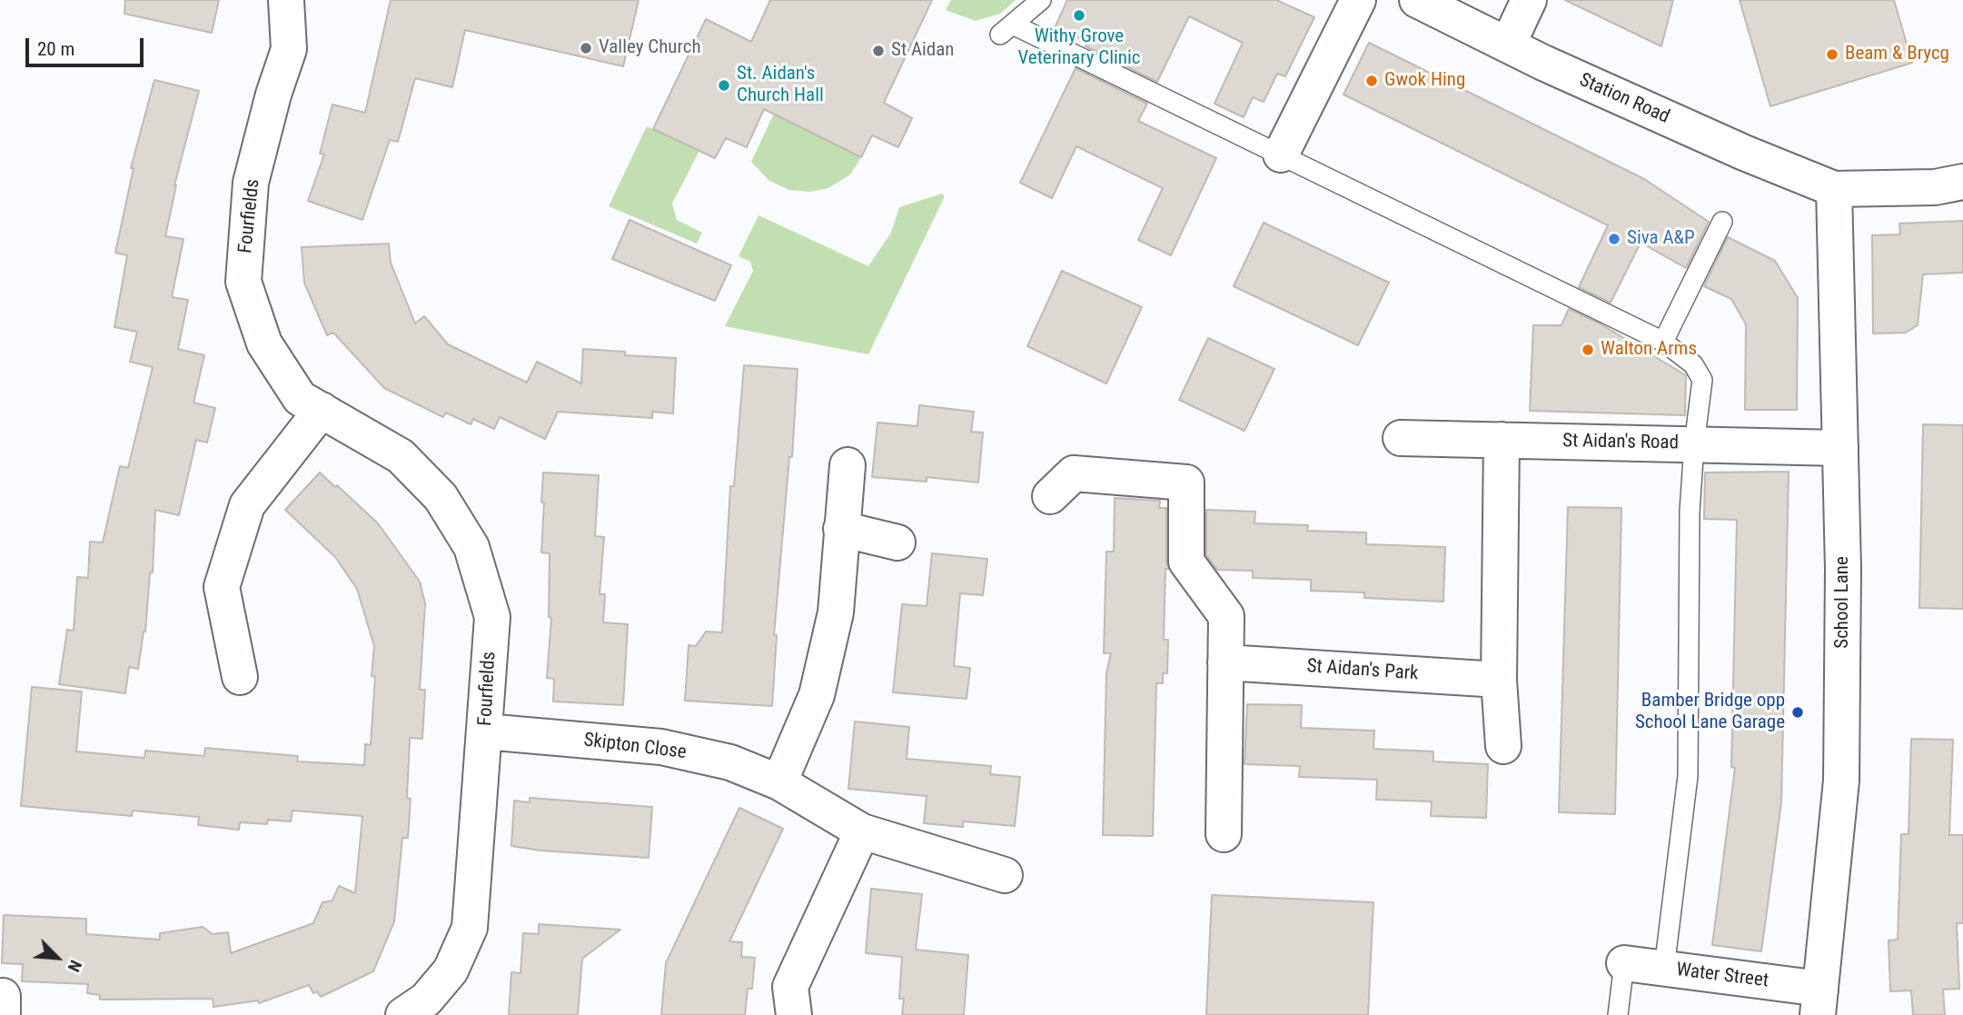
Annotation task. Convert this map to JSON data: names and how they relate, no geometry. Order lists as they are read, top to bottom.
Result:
{
  "streets": {
    "street": [
      "Station Road",
      "Fourfields",
      "St Aidan's Road",
      "School Lane",
      "St Aidan's Park",
      "Skipton Close",
      "Water Street"
    ]
  },
  "crossings": [
    ["Station Road", "School Lane"],
    ["Fourfields", "Skipton Close"],
    ["St Aidan's Road", "School Lane"],
    ["School Lane", "Water Street"]
  ],
  "places": [
    "Withy Grove Veterinary Clinic",
    "Valley Church",
    "St Aidan",
    "Beam & Brycg",
    "Gwok Hing",
    "St. Aidan's Church Hall",
    "Siva A&P",
    "Walton Arms",
    "Bamber Bridge opp School Lane Garage"
  ],
  "scale_bar": "20 m",
  "north": "bottom right"
}
